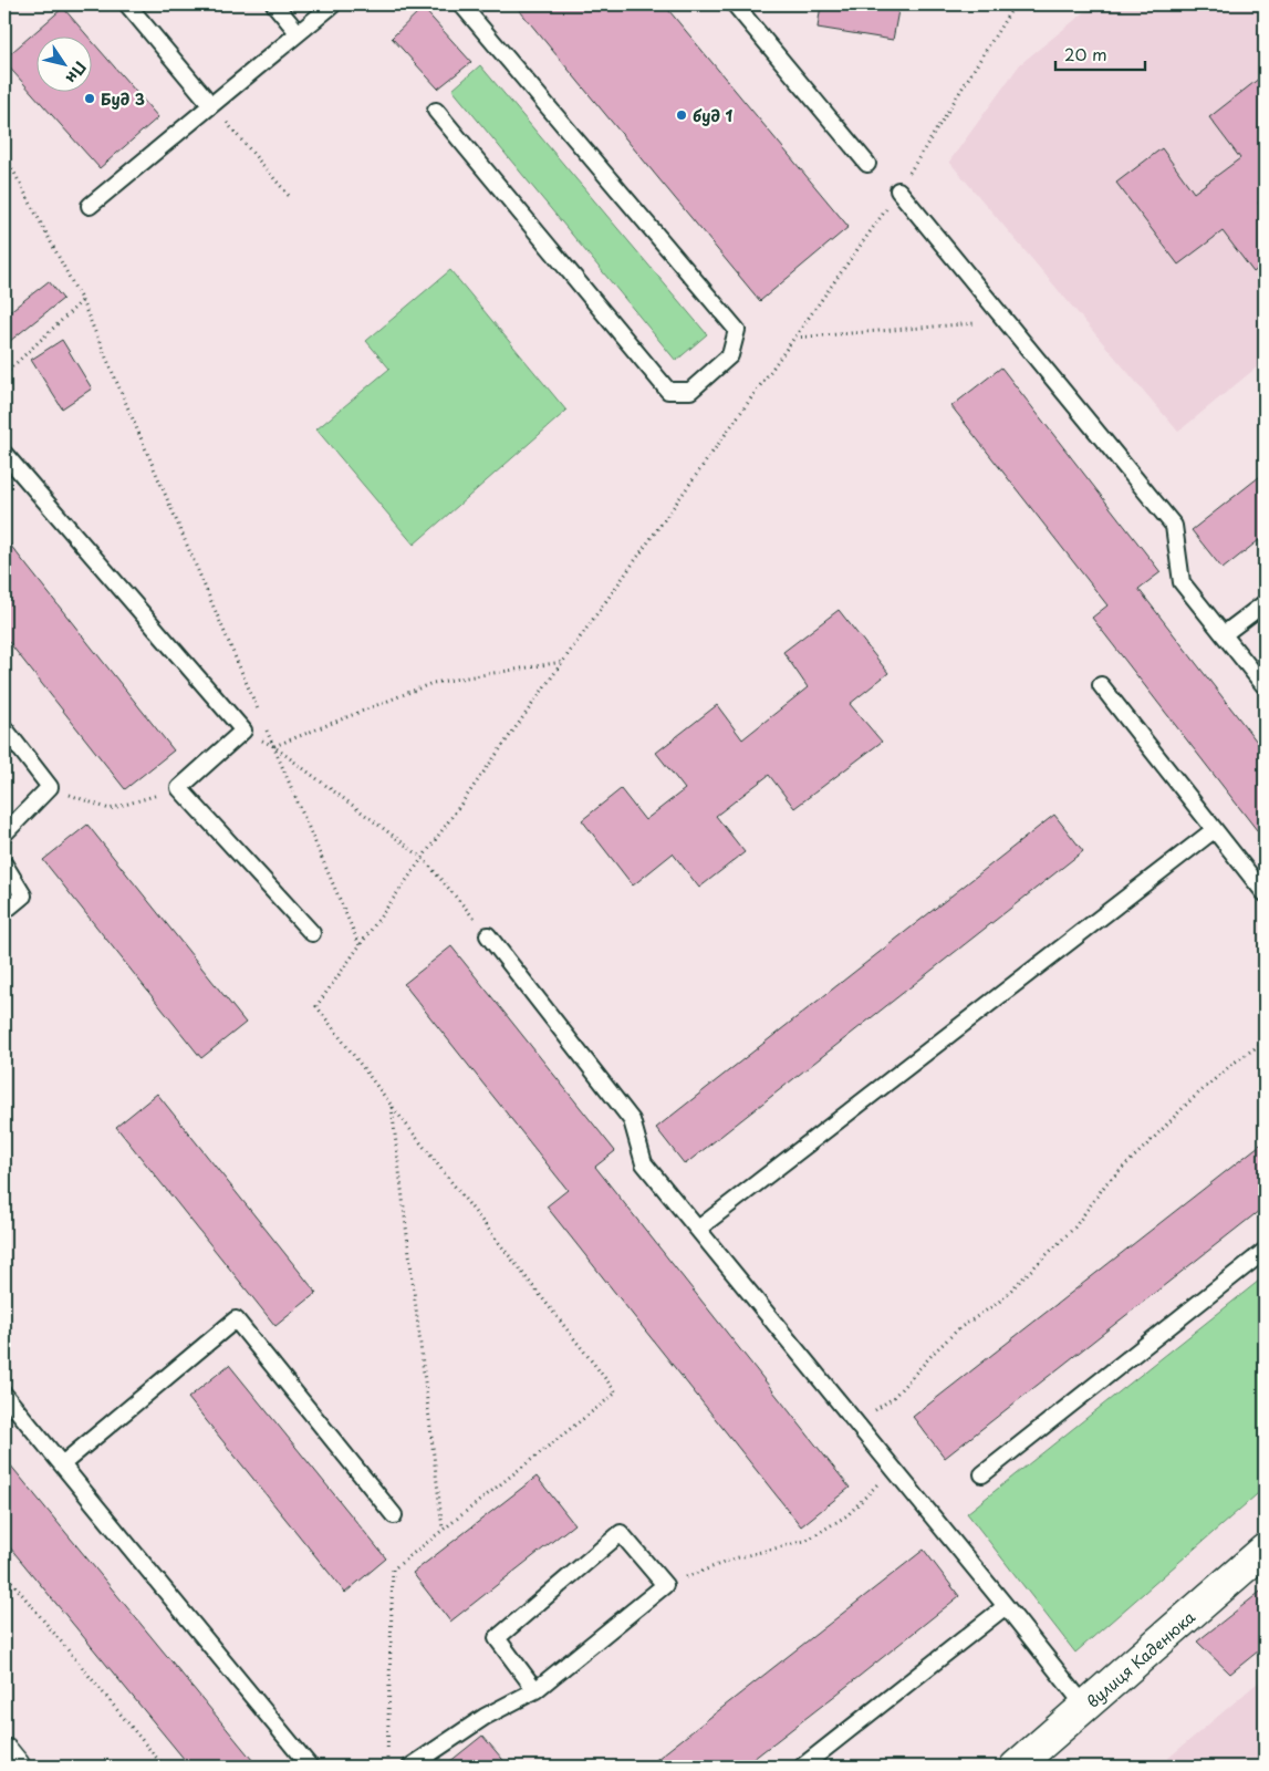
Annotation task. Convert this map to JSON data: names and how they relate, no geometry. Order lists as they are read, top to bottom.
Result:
{
  "streets": {
    "street": ["вулиця Каденюка"]
  },
  "places": ["Буд 3", "буд 1"],
  "scale_bar": "20 m",
  "north": "bottom right"
}
